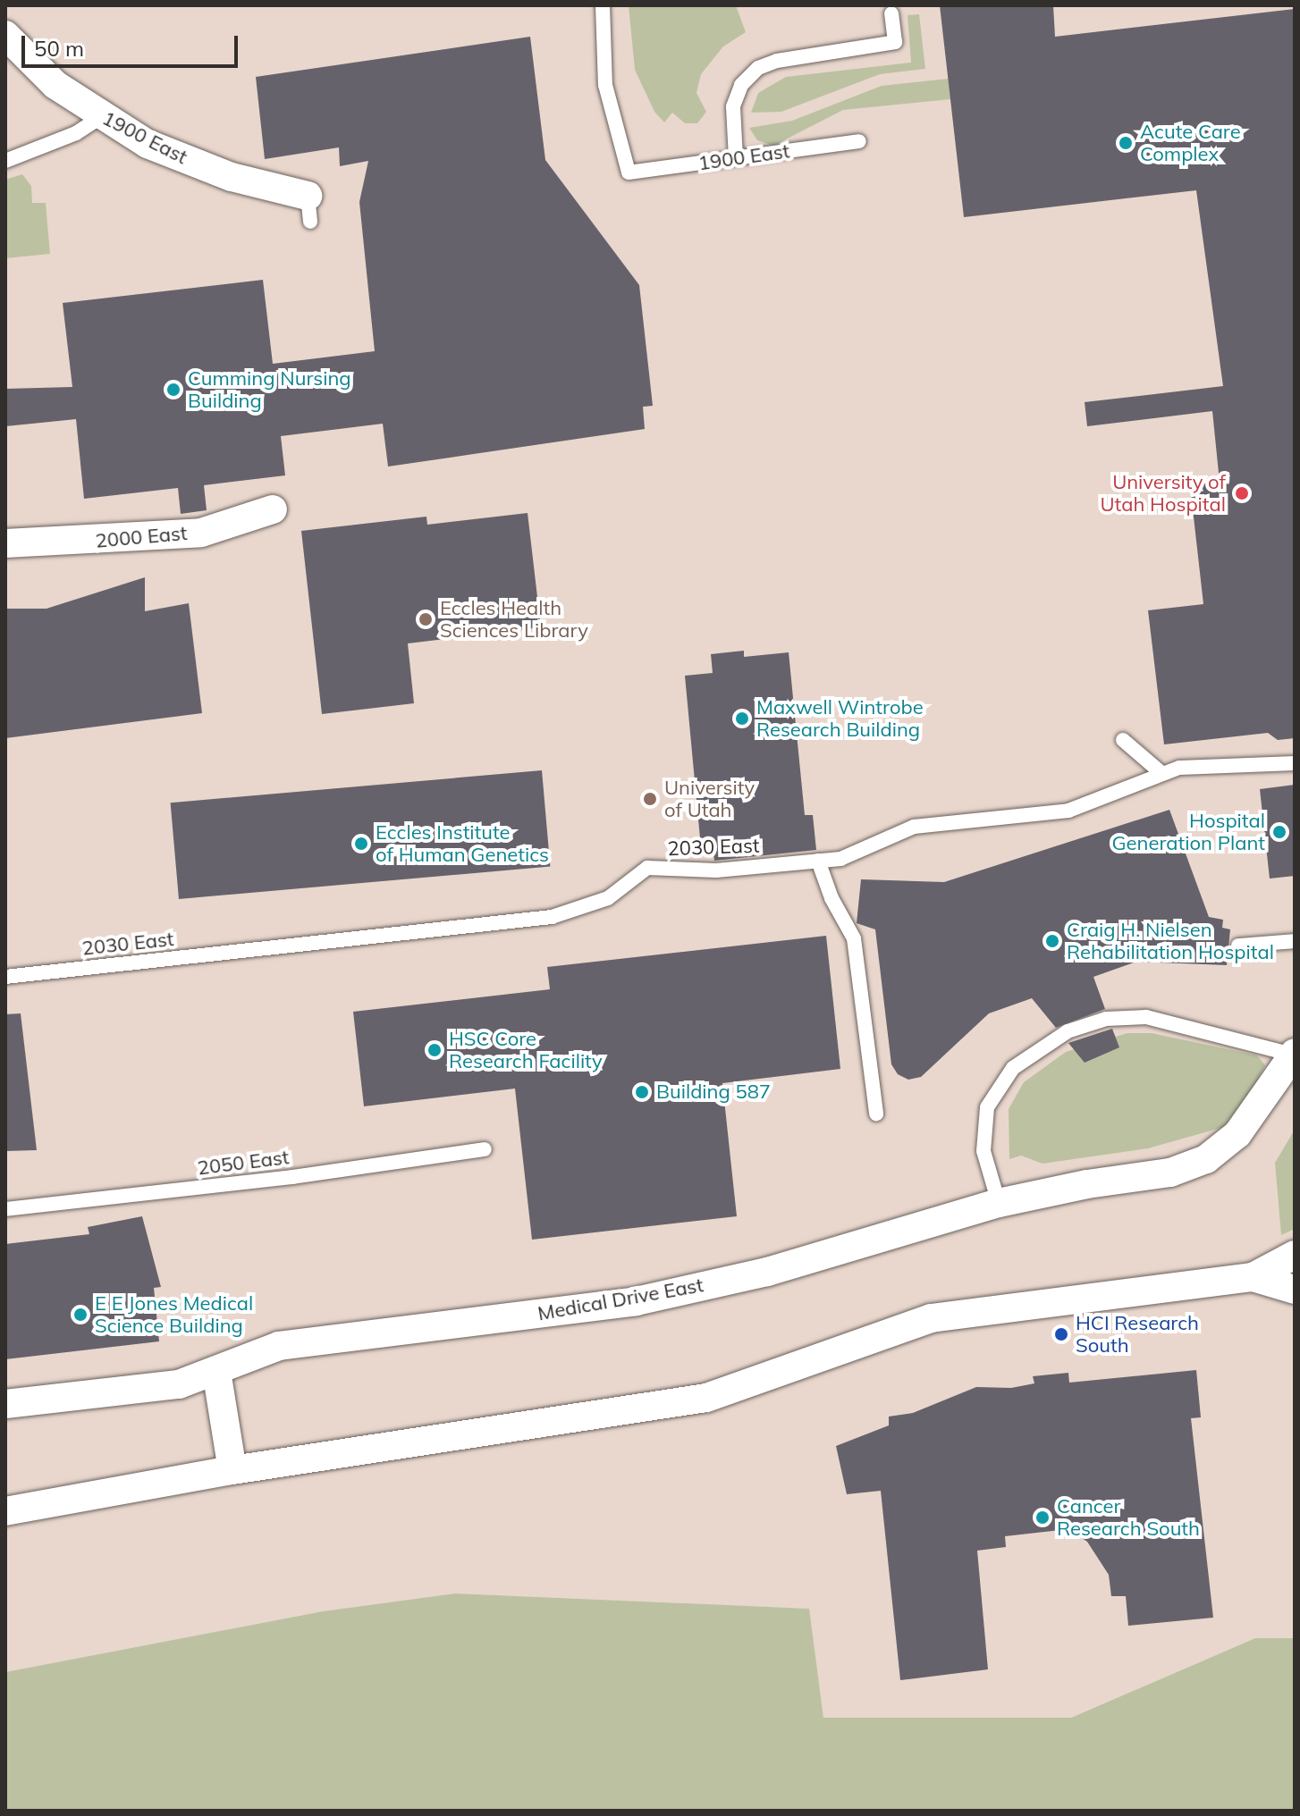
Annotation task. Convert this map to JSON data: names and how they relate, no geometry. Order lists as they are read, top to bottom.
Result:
{
  "streets": {
    "street": ["1900 East", "2000 East", "Medical Drive East"],
    "lane": ["2030 East", "2050 East"]
  },
  "places": [
    "Acute Care Complex",
    "Cumming Nursing Building",
    "University of Utah Hospital",
    "Eccles Health Sciences Library",
    "Maxwell Wintrobe Research Building",
    "University of Utah",
    "Hospital Generation Plant",
    "Eccles Institute of Human Genetics",
    "Craig H. Nielsen Rehabilitation Hospital",
    "HSC Core Research Facility",
    "Building 587",
    "E E Jones Medical Science Building",
    "HCI Research South",
    "Cancer Research South"
  ],
  "scale_bar": "50 m"
}
